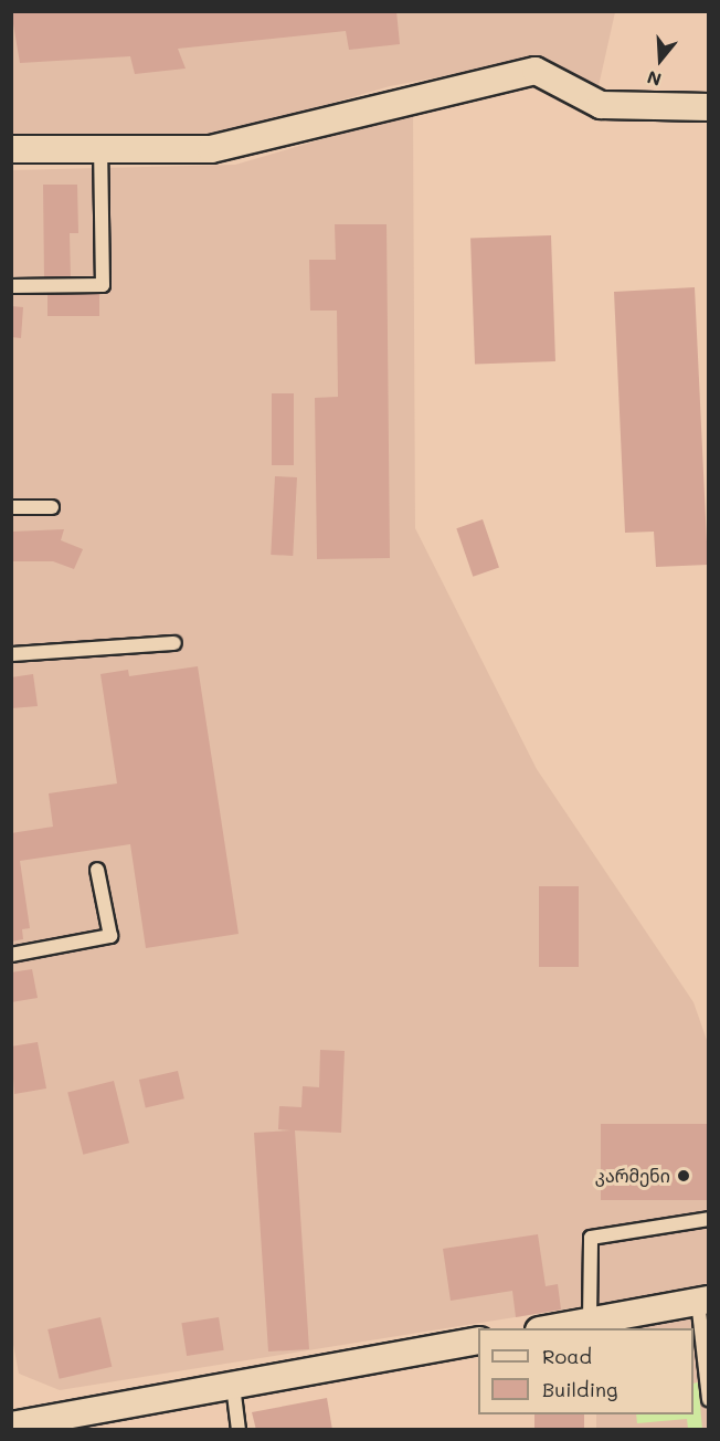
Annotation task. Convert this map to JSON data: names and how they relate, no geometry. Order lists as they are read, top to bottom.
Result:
{
  "places": ["კარმენი"],
  "legend": ["Road", "Building"],
  "north": "bottom"
}
